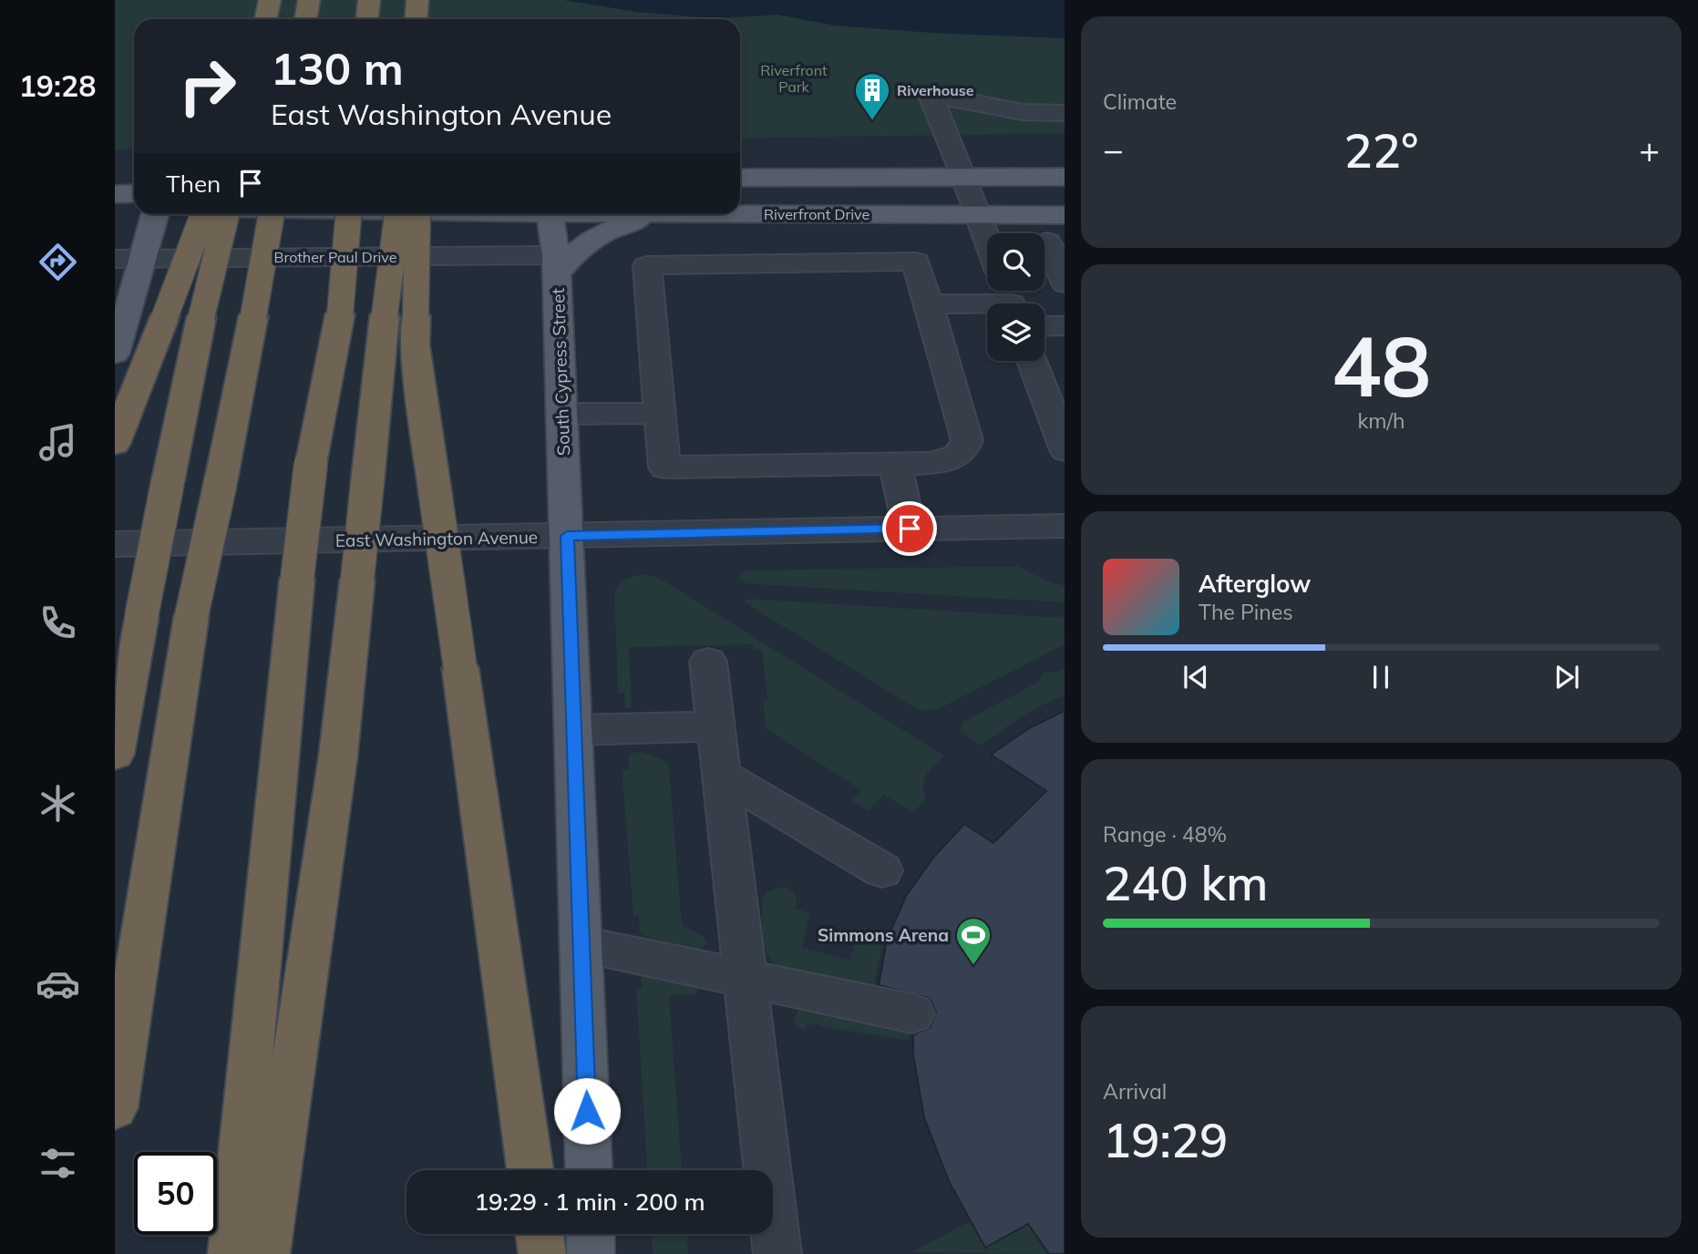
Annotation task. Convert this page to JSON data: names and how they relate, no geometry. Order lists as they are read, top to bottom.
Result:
{
  "streets": {
    "main road": ["Riverfront Drive", "South Cypress Street"],
    "street": ["Brother Paul Drive", "East Washington Avenue"]
  },
  "crossings": [
    ["Brother Paul Drive", "South Cypress Street"],
    ["South Cypress Street", "East Washington Avenue"]
  ],
  "parks": ["Riverfront Park"],
  "places": {
    "building": ["Riverhouse"],
    "sports": ["Simmons Arena"]
  },
  "page": {
    "tabs": "19:28",
    "tile": [
      "Climate",
      ["48", "km/h"],
      ["Range · 48%", "240 km"],
      ["Arrival", "19:29"]
    ],
    "turn": ["130 m", "East Washington Avenue"],
    "heat": ["−", "22°", "+"],
    "then": "Then",
    "song": ["Afterglow", "The Pines"],
    "limit": "50",
    "trip": "19:29 · 1 min · 200 m"
  }
}
